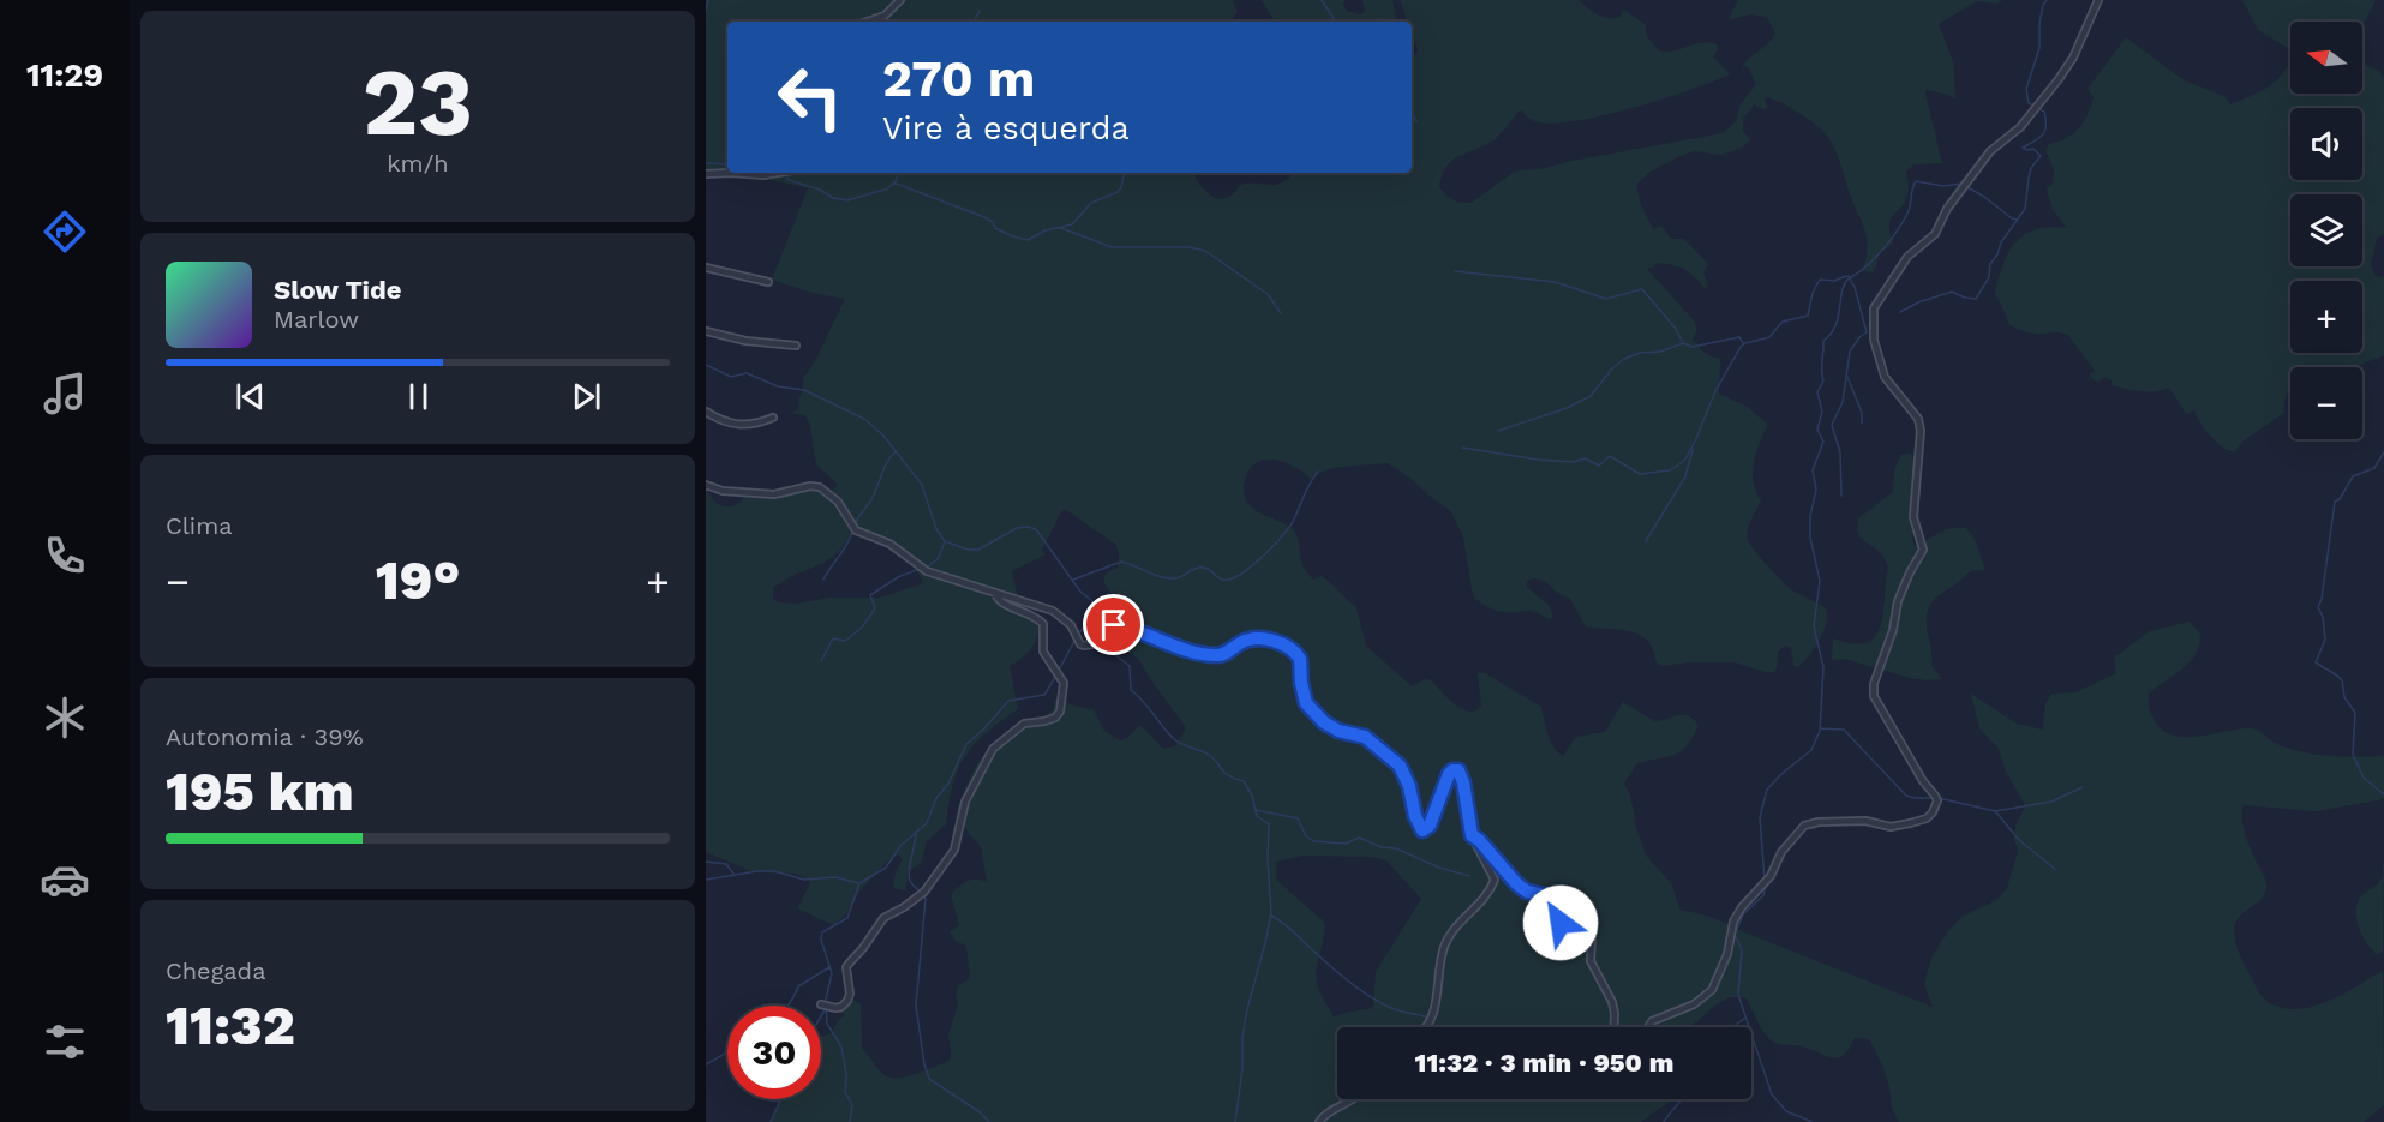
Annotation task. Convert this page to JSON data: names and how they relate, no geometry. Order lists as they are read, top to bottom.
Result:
{
  "north": "left",
  "page": {
    "tabs": "11:29",
    "tile": [
      ["23", "km/h"],
      "Clima",
      ["Autonomia · 39%", "195 km"],
      ["Chegada", "11:32"]
    ],
    "map_buttons": ["+", "−"],
    "turn": ["270 m", "Vire à esquerda"],
    "song": ["Slow Tide", "Marlow"],
    "heat": ["−", "19°", "+"],
    "limit": "30",
    "trip": "11:32 · 3 min · 950 m"
  }
}
